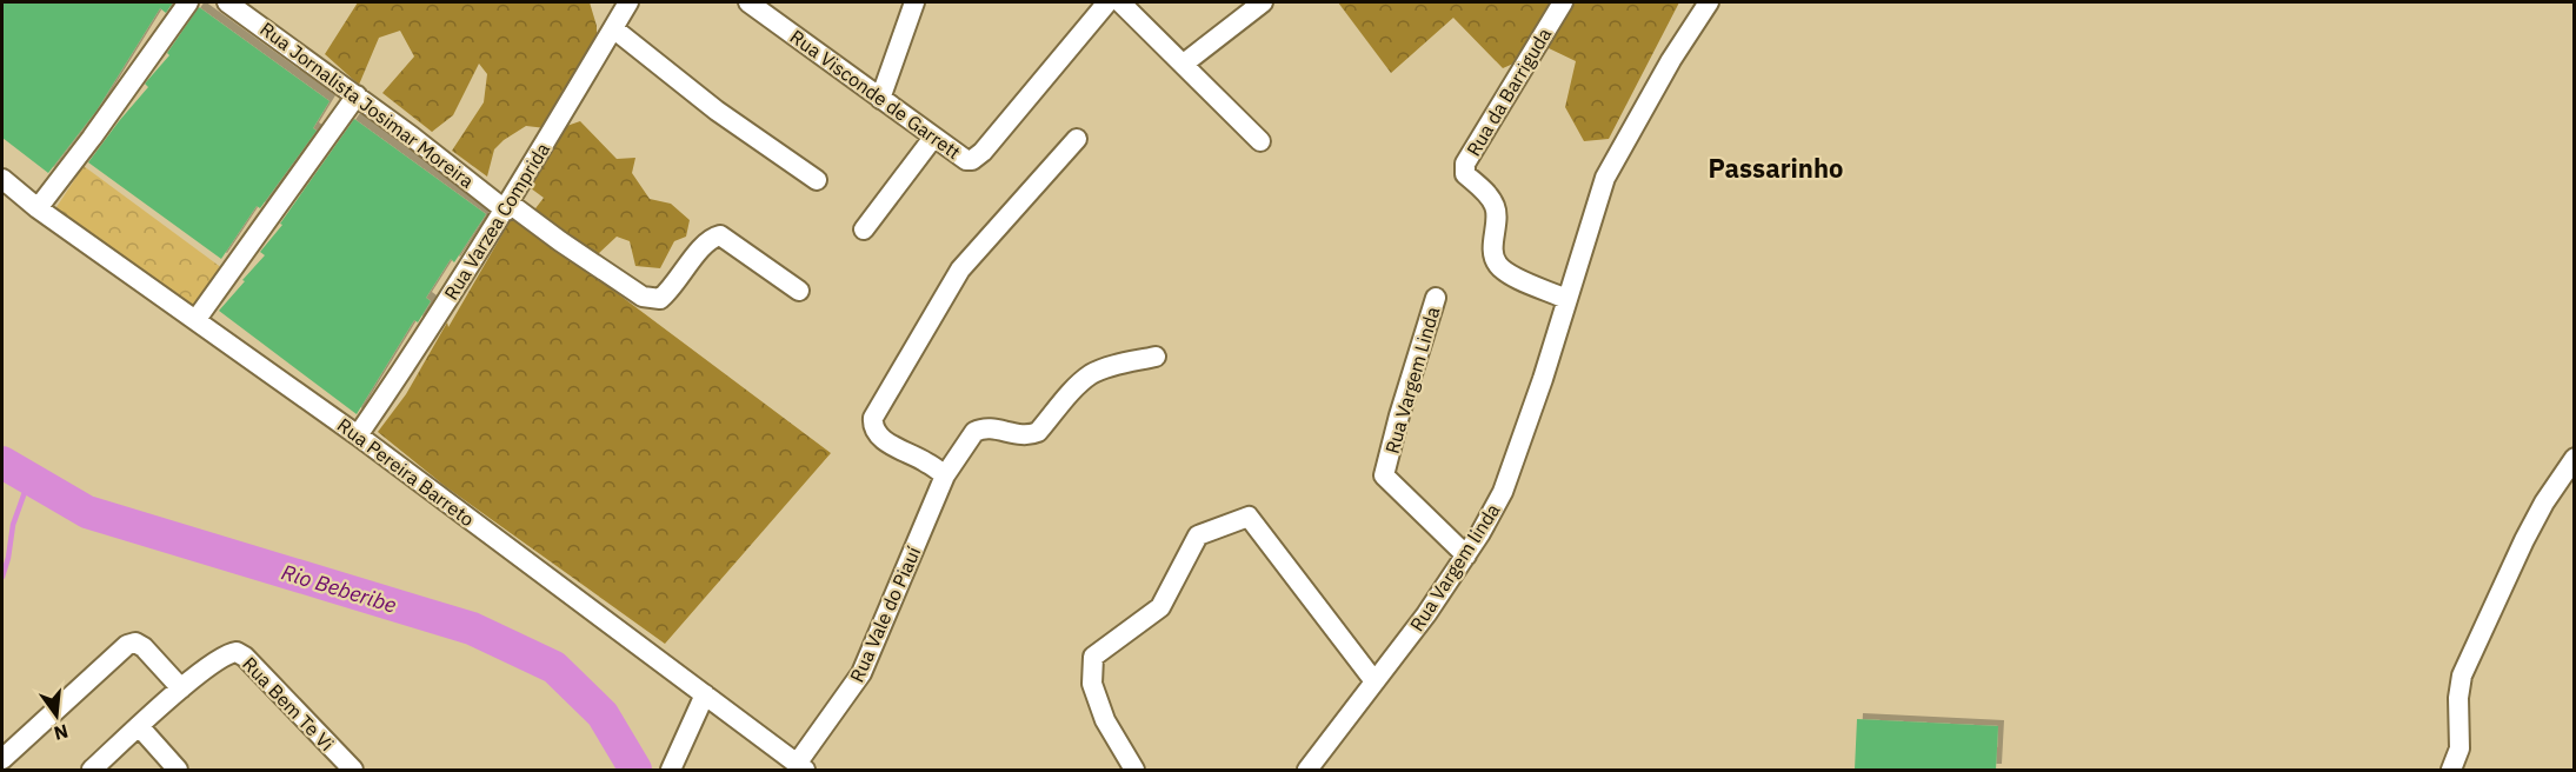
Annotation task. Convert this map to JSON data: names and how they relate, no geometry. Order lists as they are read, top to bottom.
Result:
{
  "streets": {
    "street": [
      "Rua da Barriguda",
      "Rua Visconde de Garrett",
      "Rua Jornalista Josimar Moreira",
      "Rua Varzea Comprida",
      "Rua Vargem Linda",
      "Rua Pereira Barreto",
      "Rua Vargem linda",
      "Rua Vale do Piauí",
      "Rua Bem Te Vi"
    ]
  },
  "crossings": [
    ["Rua da Barriguda", "Rua Vargem linda"],
    ["Rua Jornalista Josimar Moreira", "Rua Varzea Comprida"],
    ["Rua Varzea Comprida", "Rua Pereira Barreto"],
    ["Rua Vargem Linda", "Rua Vargem linda"],
    ["Rua Pereira Barreto", "Rua Vale do Piauí"]
  ],
  "districts": ["Passarinho"],
  "water": ["Rio Beberibe"],
  "north": "bottom"
}
